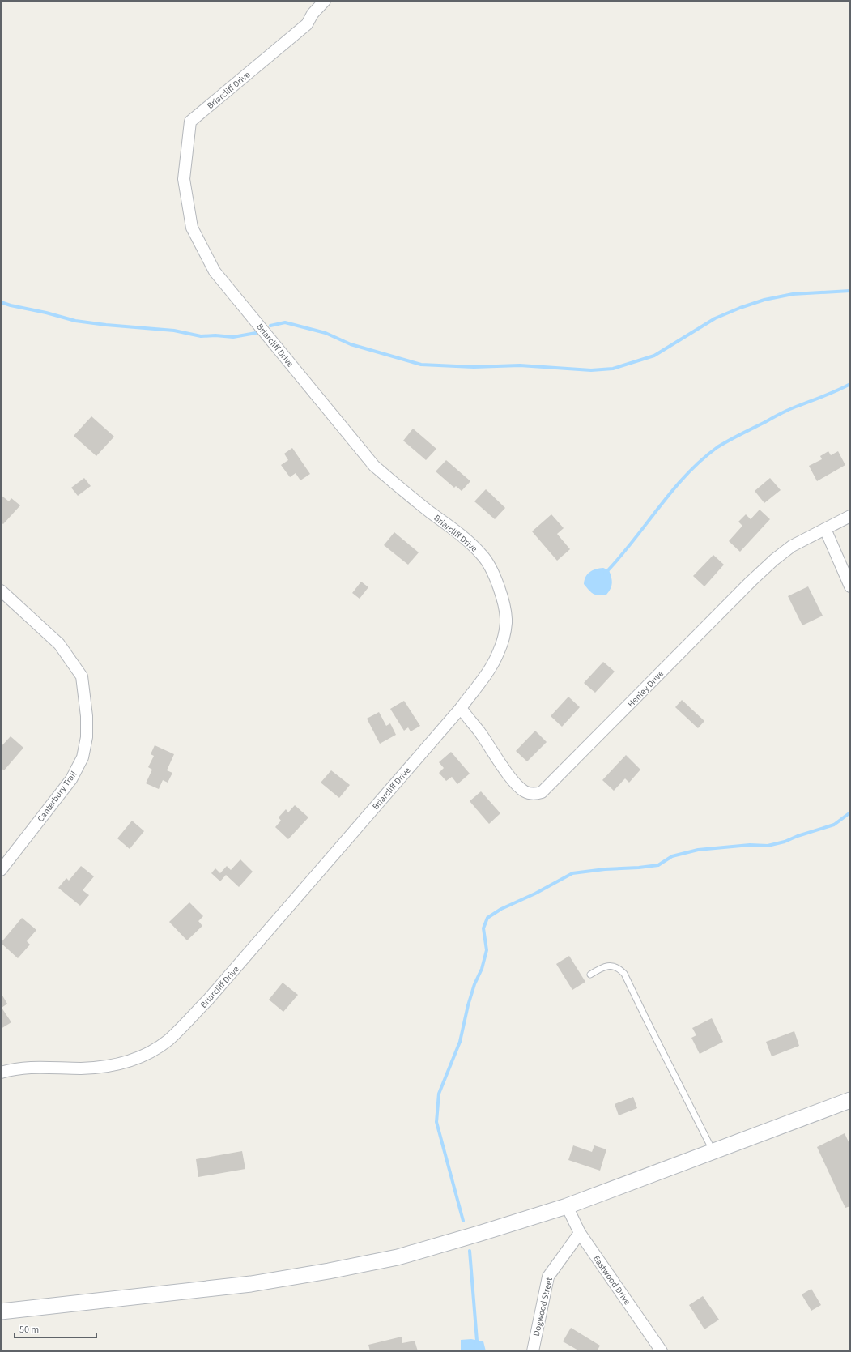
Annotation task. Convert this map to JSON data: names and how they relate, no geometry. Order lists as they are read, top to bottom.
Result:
{
  "streets": {
    "street": [
      "Briarcliff Drive",
      "Henley Drive",
      "Canterbury Trail",
      "Eastwood Drive",
      "Dogwood Street"
    ]
  },
  "crossings": [
    ["Briarcliff Drive", "Henley Drive"],
    ["Eastwood Drive", "Dogwood Street"]
  ],
  "scale_bar": "50 m"
}
